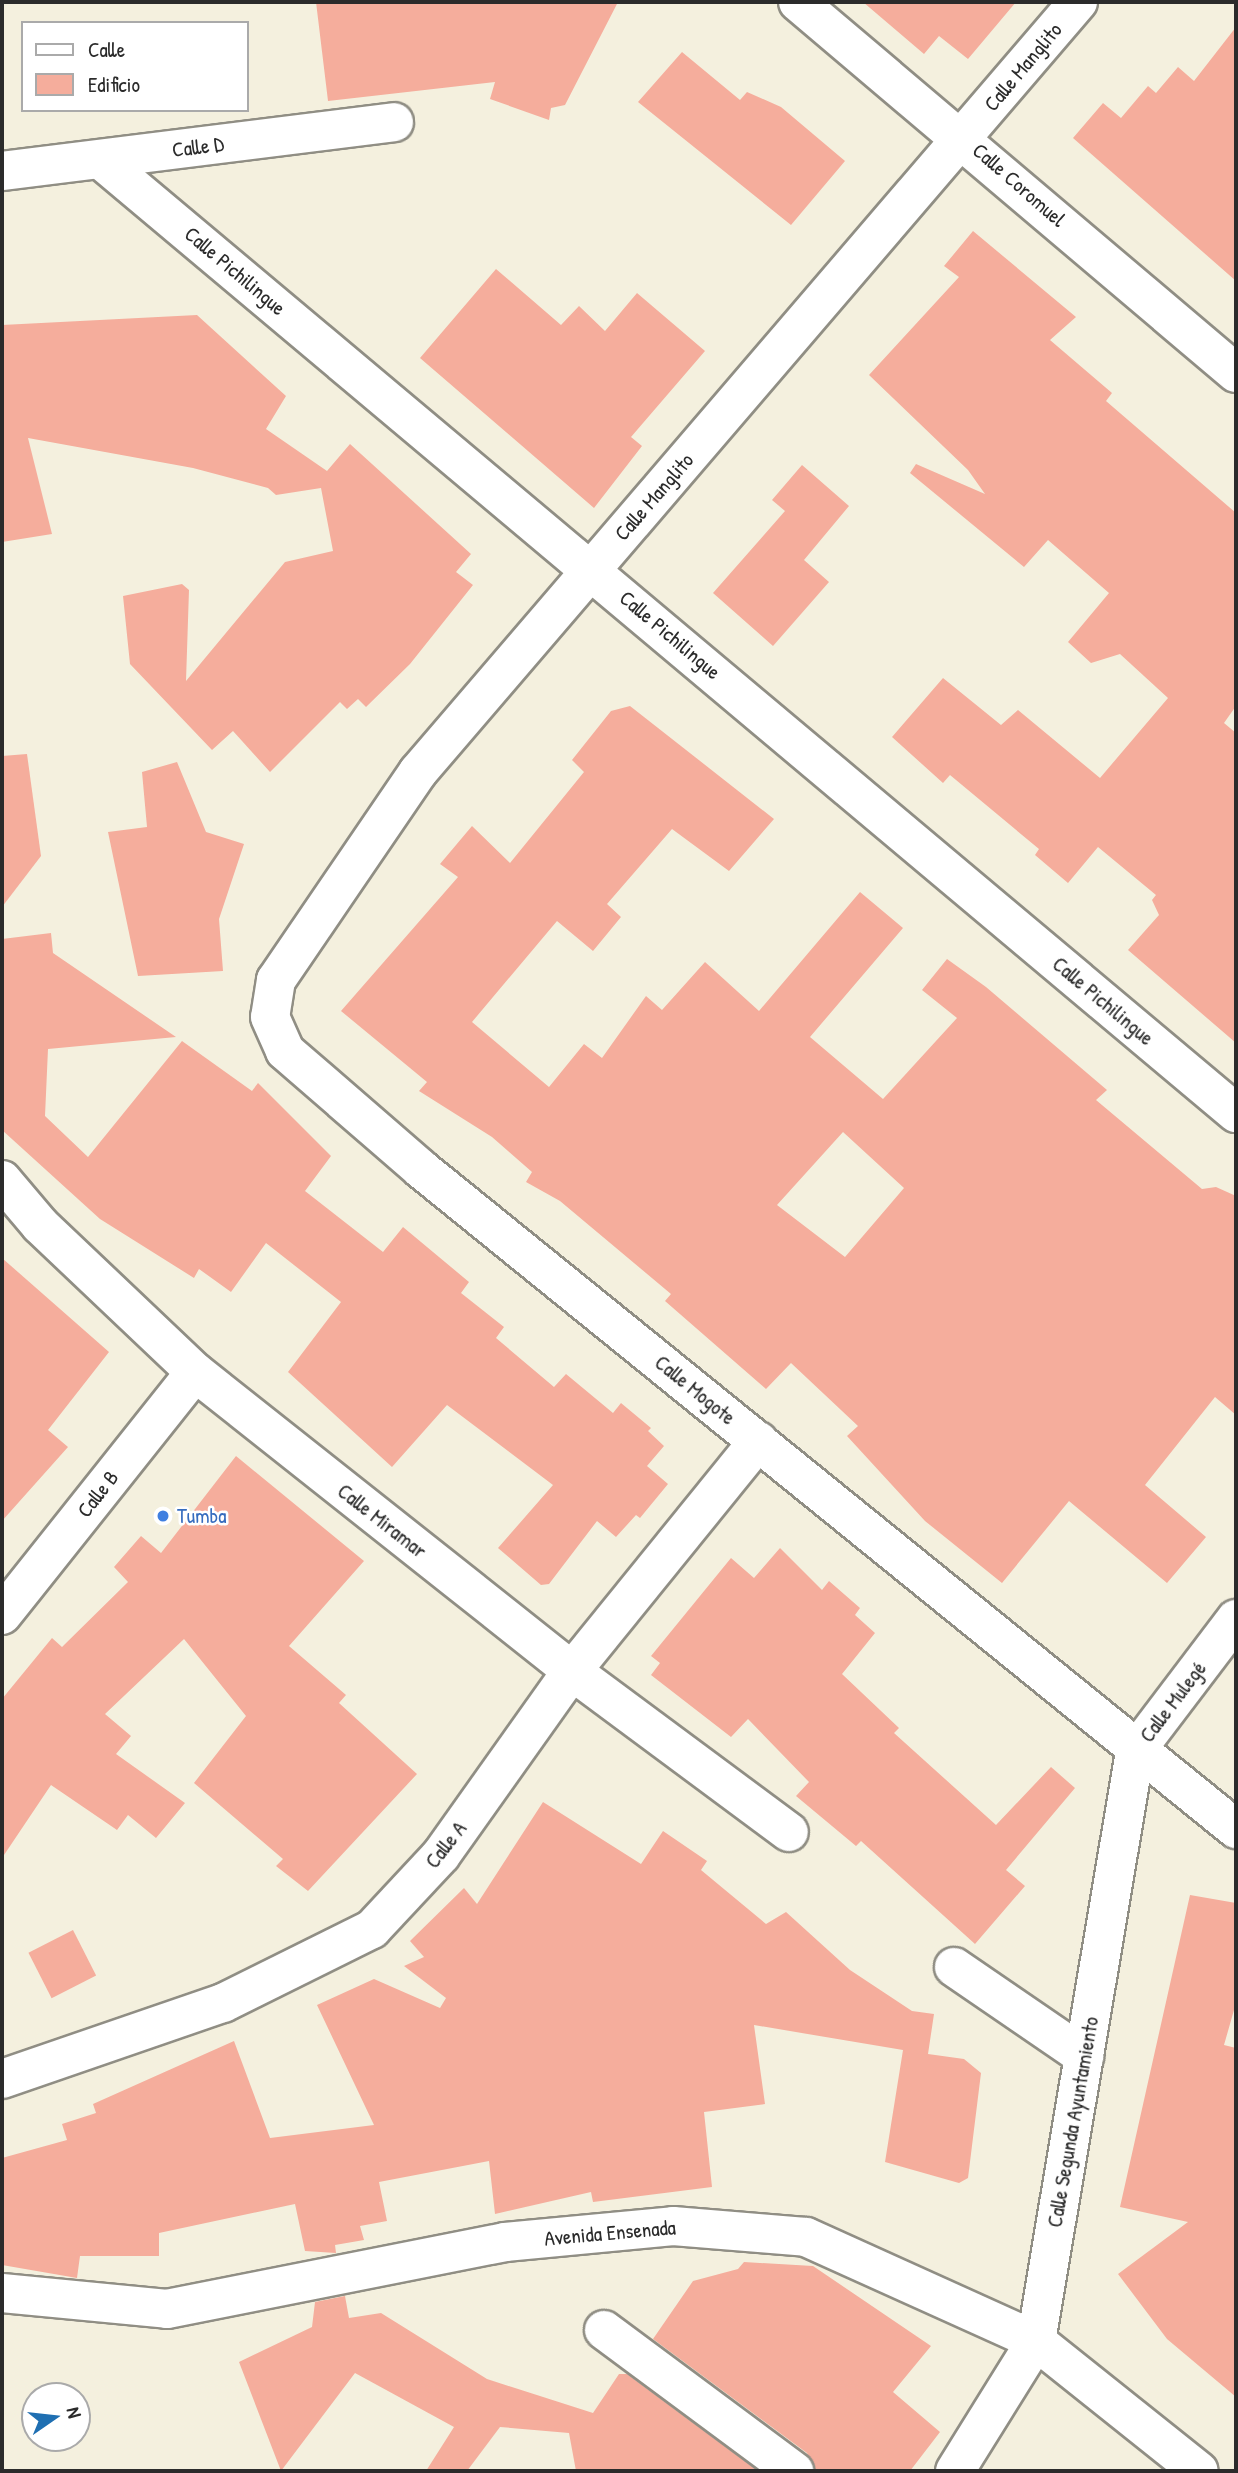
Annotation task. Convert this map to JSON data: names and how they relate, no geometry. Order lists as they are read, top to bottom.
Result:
{
  "streets": {
    "street": [
      "Calle Manglito",
      "Calle D",
      "Calle Coromuel",
      "Calle Pichilingue",
      "Calle Mogote",
      "Calle B",
      "Calle Miramar",
      "Calle Mulegé",
      "Calle A",
      "Calle Segunda Ayuntamiento",
      "Avenida Ensenada"
    ]
  },
  "crossings": [
    ["Calle Manglito", "Calle Coromuel"],
    ["Calle Manglito", "Calle Pichilingue"],
    ["Calle Manglito", "Calle Mogote"],
    ["Calle D", "Calle Pichilingue"],
    ["Calle Mogote", "Calle Mulegé"],
    ["Calle Mogote", "Calle A"],
    ["Calle Mogote", "Calle Segunda Ayuntamiento"],
    ["Calle B", "Calle Miramar"],
    ["Calle Miramar", "Calle A"],
    ["Calle Mulegé", "Calle Segunda Ayuntamiento"],
    ["Calle Segunda Ayuntamiento", "Avenida Ensenada"]
  ],
  "places": ["Tumba"],
  "legend": ["Calle", "Edificio"],
  "north": "right"
}
